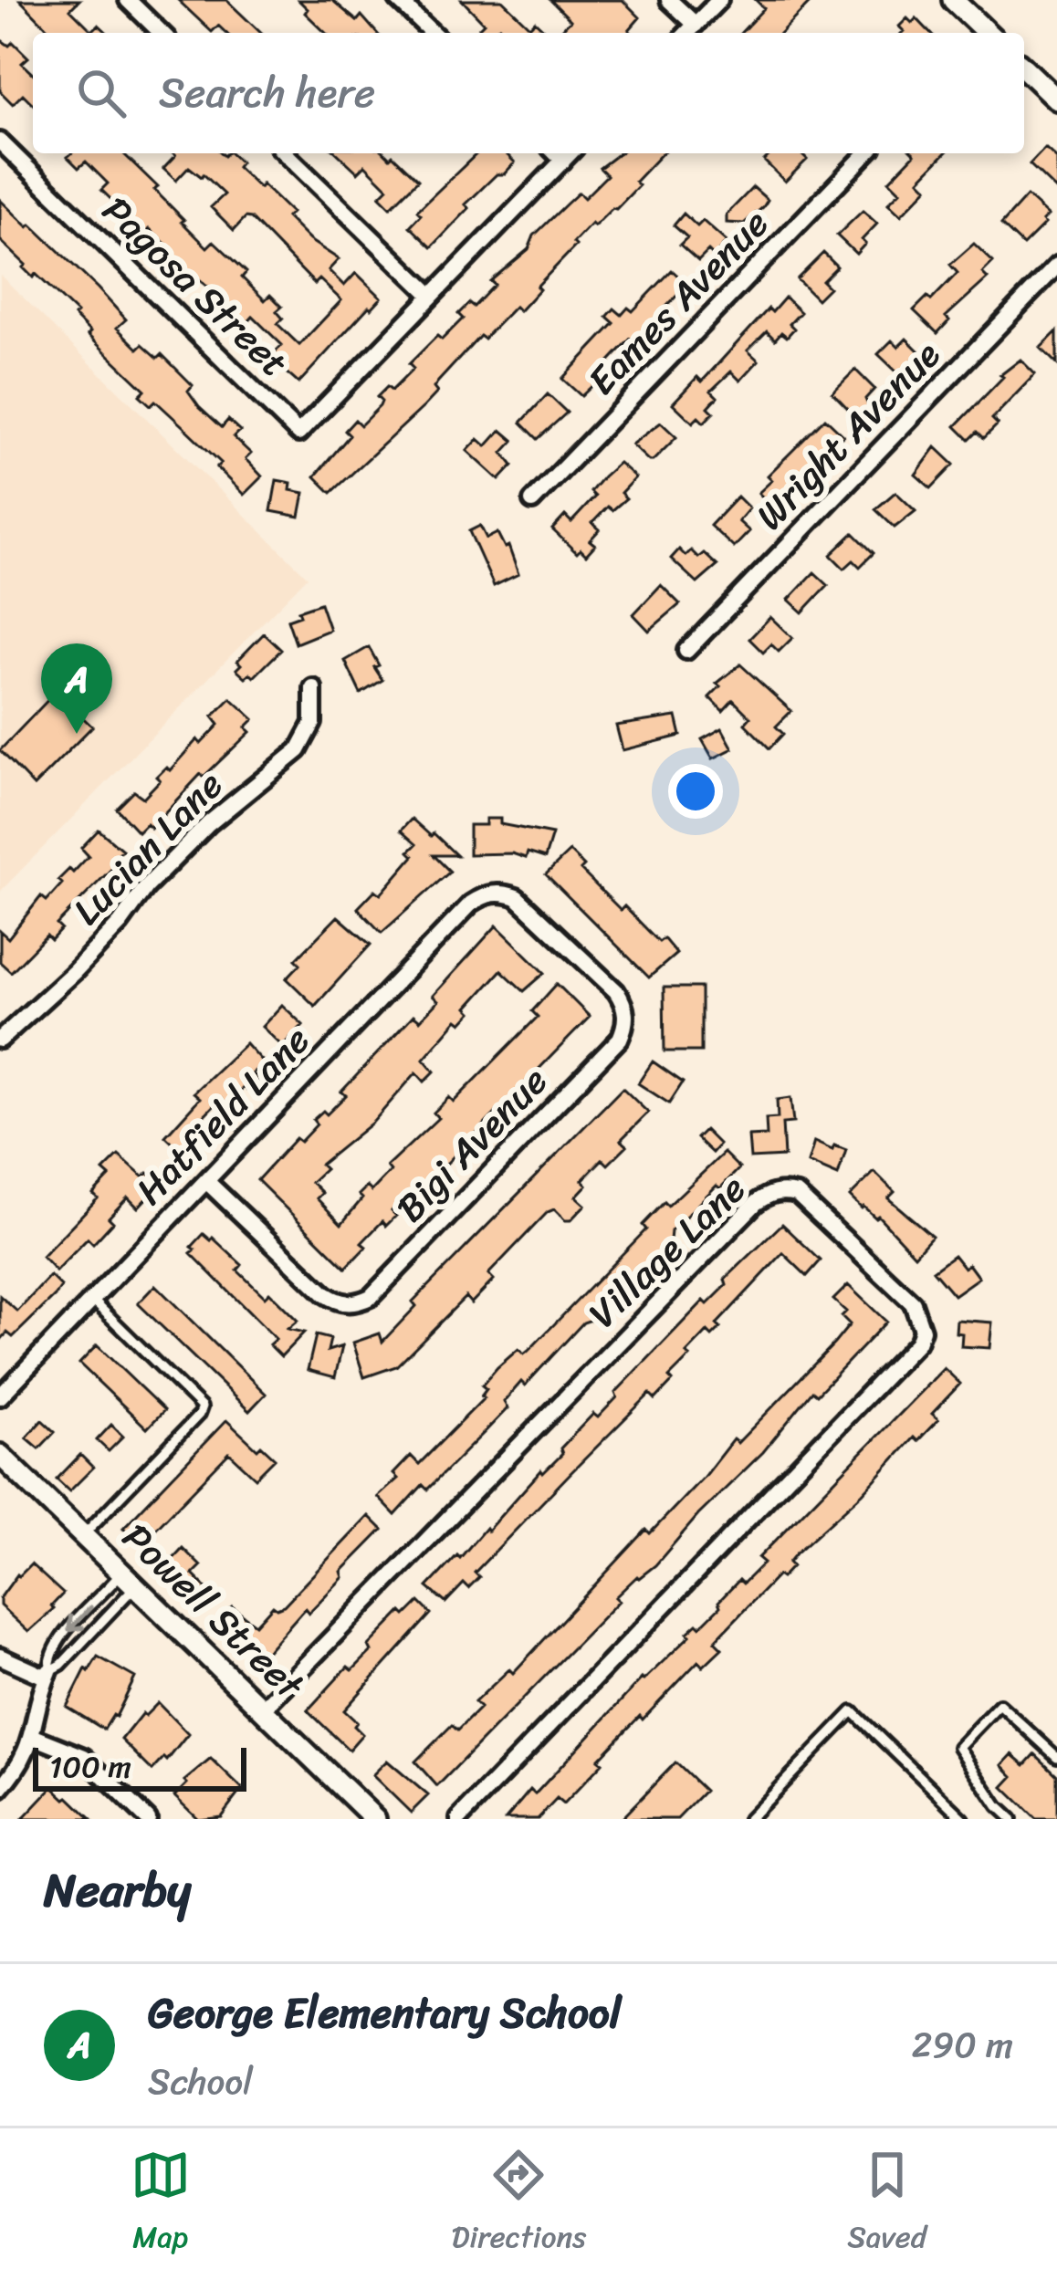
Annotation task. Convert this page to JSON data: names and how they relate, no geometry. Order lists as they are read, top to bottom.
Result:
{
  "streets": {
    "street": [
      "Pagosa Street",
      "Eames Avenue",
      "Wright Avenue",
      "Lucian Lane",
      "Hatfield Lane",
      "Bigi Avenue",
      "Village Lane",
      "Powell Street"
    ]
  },
  "crossings": [
    ["Hatfield Lane", "Bigi Avenue"],
    ["Village Lane", "Powell Street"]
  ],
  "scale_bar": "100 m",
  "page": {
    "search": "Search here",
    "pins": "A",
    "scale": "100 m",
    "heading": "Nearby",
    "list": [
      {
        "mark": "A",
        "name": "George Elementary School",
        "note": "School",
        "value": "290 m"
      }
    ],
    "nav": ["Map", "Directions", "Saved"]
  }
}
